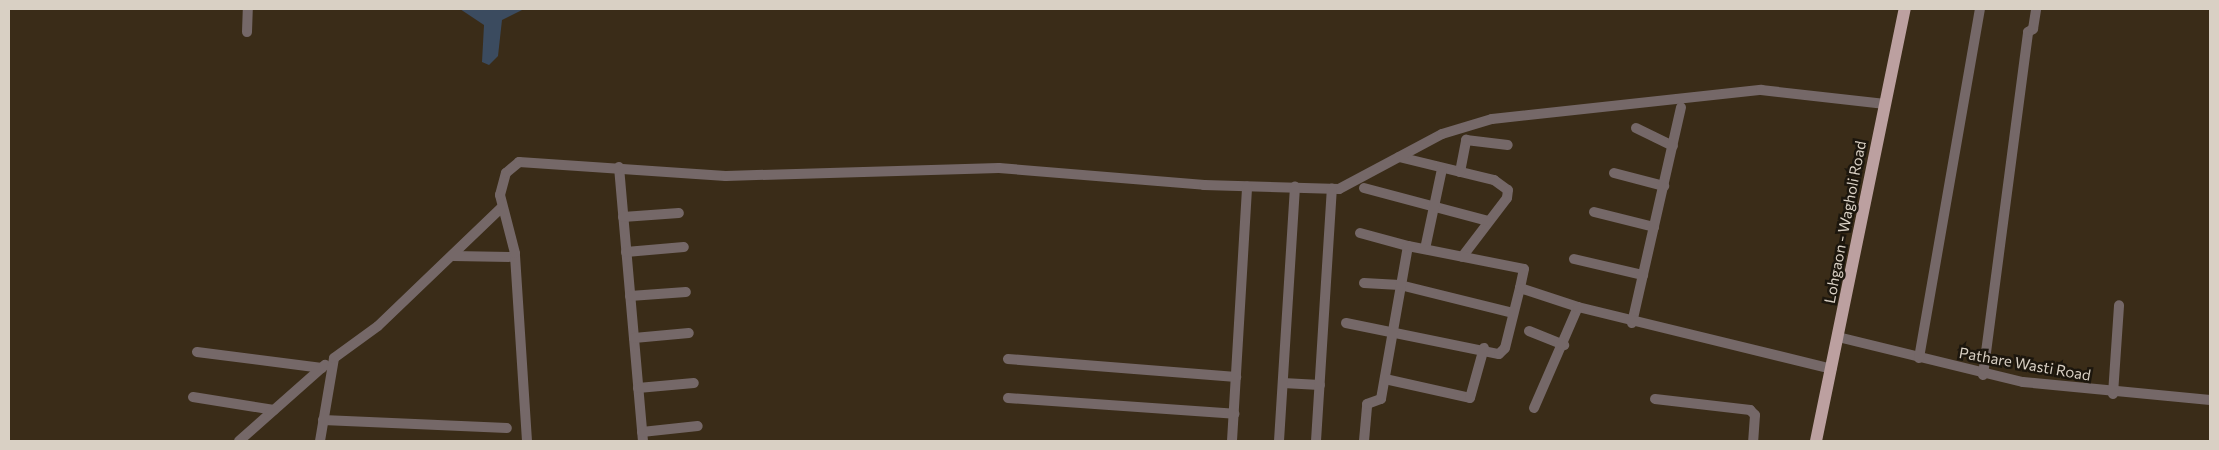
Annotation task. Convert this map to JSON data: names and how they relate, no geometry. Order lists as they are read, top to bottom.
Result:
{
  "streets": {
    "main road": ["Lohgaon - Wagholi Road"],
    "street": ["Pathare Wasti Road"]
  },
  "crossings": [
    ["Lohgaon - Wagholi Road", "Pathare Wasti Road"]
  ]
}
